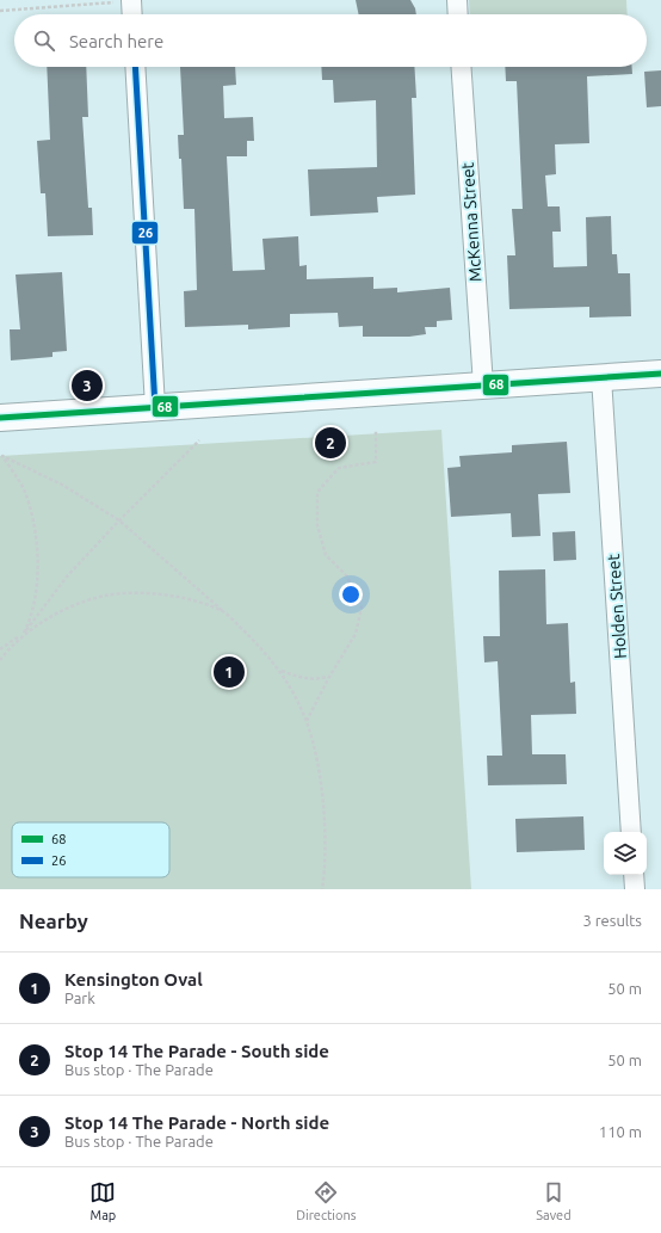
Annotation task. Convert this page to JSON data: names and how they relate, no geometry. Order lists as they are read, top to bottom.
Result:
{
  "streets": {
    "street": ["McKenna Street", "Holden Street"]
  },
  "lines": ["transit line 26", "transit line 68"],
  "legend": ["68", "26"],
  "page": {
    "search": "Search here",
    "pins": ["3", "2", "1"],
    "heading": ["Nearby", "3 results"],
    "list": [
      {
        "mark": "1",
        "name": "Kensington Oval",
        "note": "Park",
        "value": "50 m"
      },
      {
        "mark": "2",
        "name": "Stop 14 The Parade - South side",
        "note": "Bus stop · The Parade",
        "value": "50 m"
      },
      {
        "mark": "3",
        "name": "Stop 14 The Parade - North side",
        "note": "Bus stop · The Parade",
        "value": "110 m"
      }
    ],
    "nav": ["Map", "Directions", "Saved"]
  }
}
